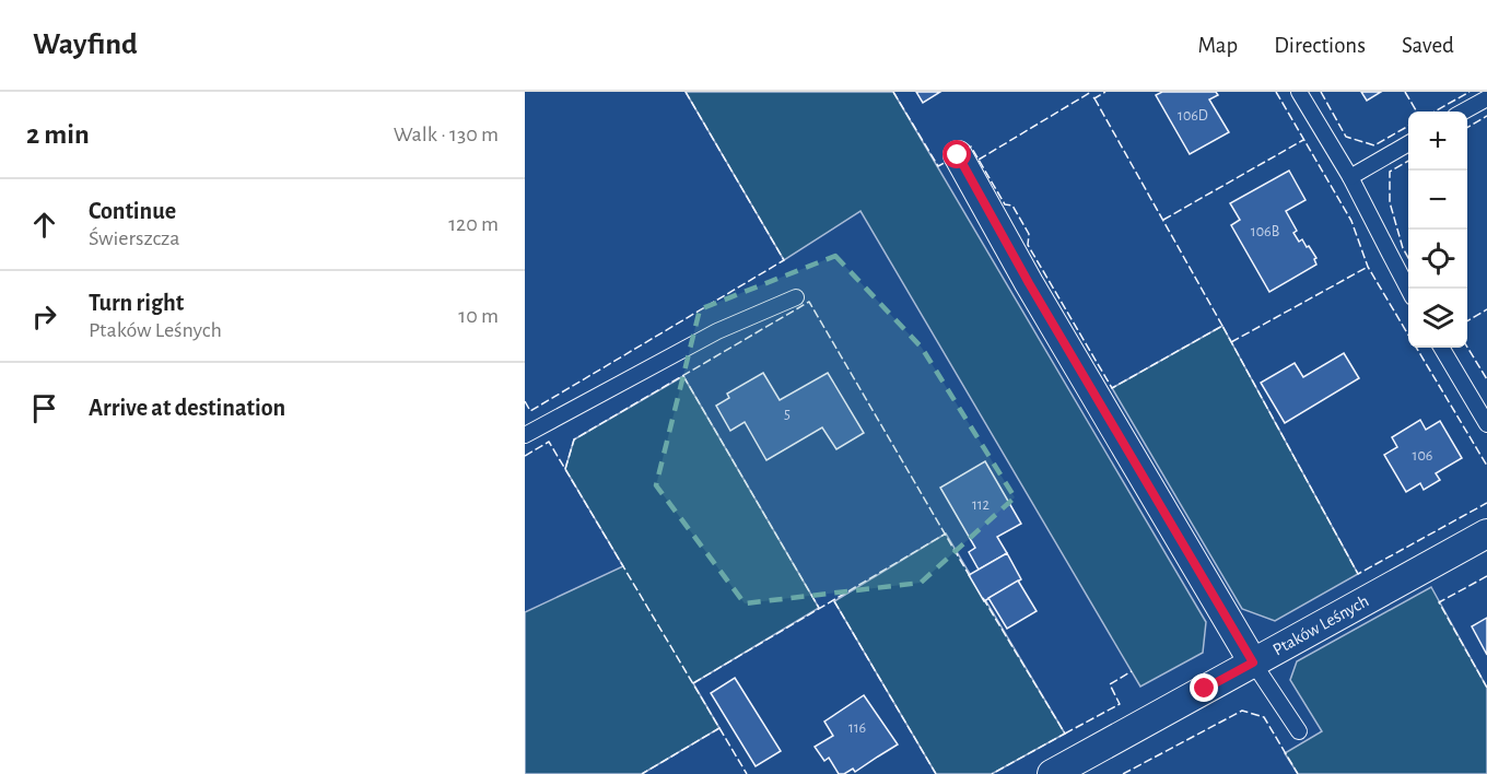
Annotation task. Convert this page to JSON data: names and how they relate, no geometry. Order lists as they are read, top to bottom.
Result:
{
  "streets": {
    "street": ["Ptaków Leśnych"]
  },
  "house_numbers": [
    "106D",
    "106B",
    "5",
    "106",
    "112",
    "116"
  ],
  "page": {
    "header": "Wayfind",
    "nav": ["Map", "Directions", "Saved"],
    "heading": ["2 min", "Walk · 130 m"],
    "map_buttons": ["+", "−"],
    "list": [
      ["Continue", "Świerszcza", "120 m"],
      ["Turn right", "Ptaków Leśnych", "10 m"],
      "Arrive at destination"
    ]
  }
}
